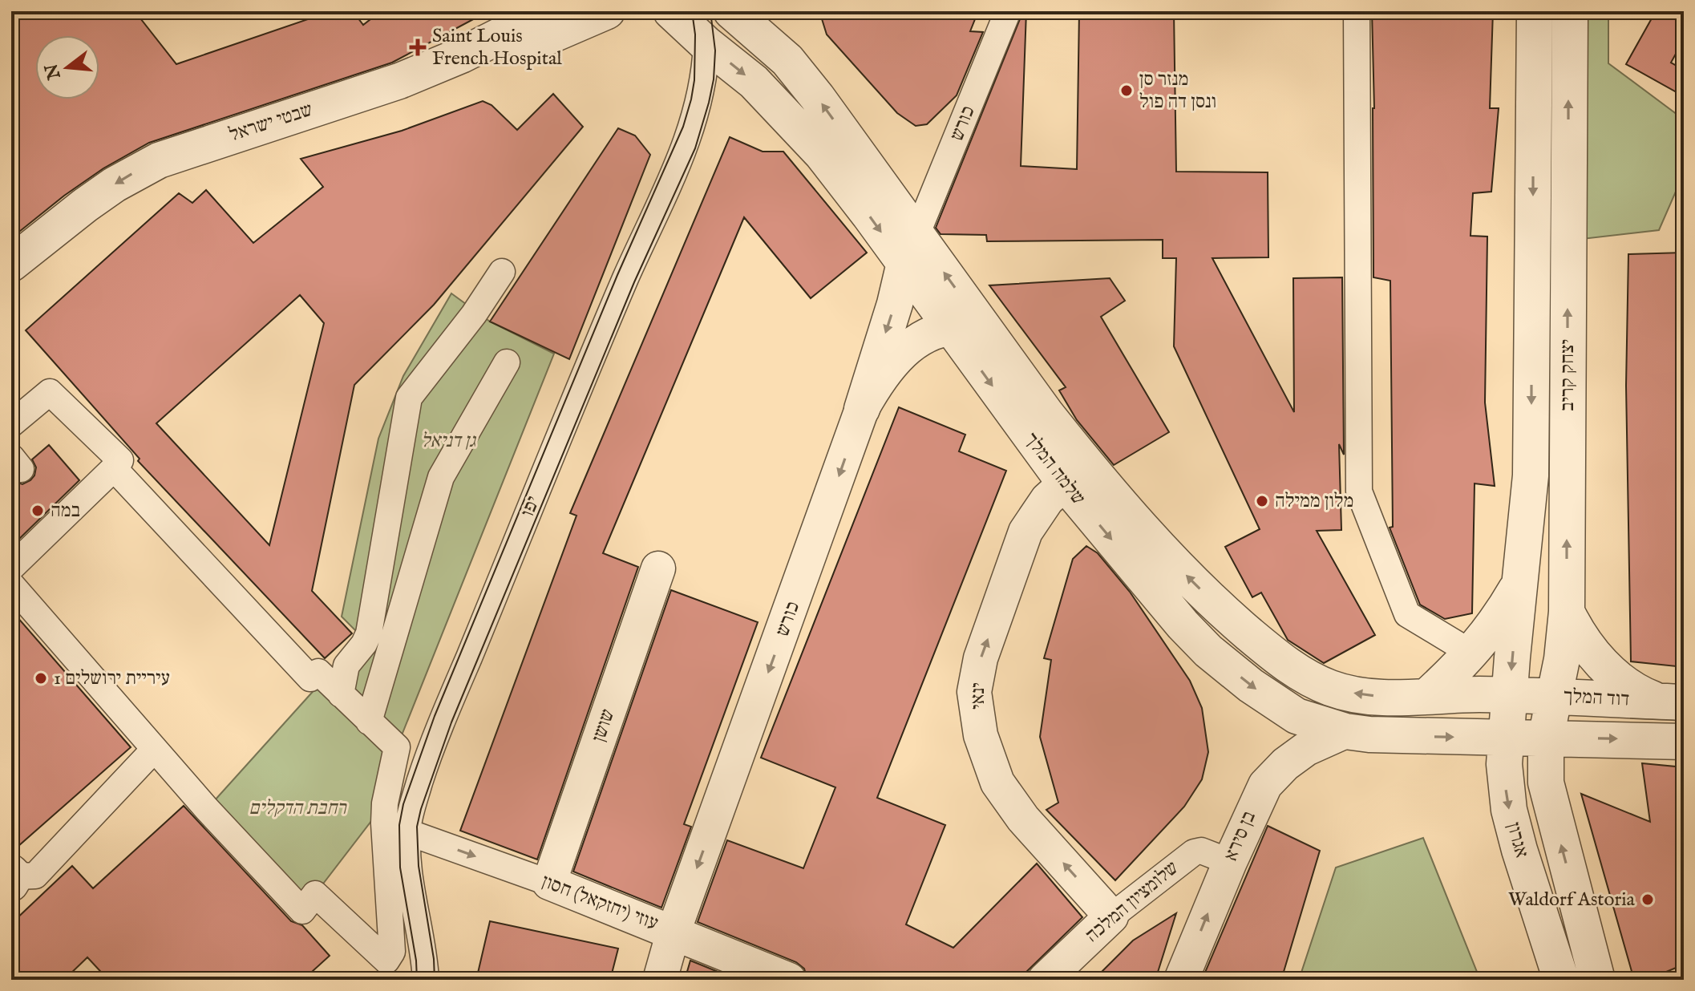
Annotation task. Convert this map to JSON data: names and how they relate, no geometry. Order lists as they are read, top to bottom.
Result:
{
  "streets": {
    "street": [
      "שבטי ישראל",
      "כורש",
      "יצחק קריב",
      "שלמה המלך",
      "יפו",
      "ינאי",
      "דוד המלך",
      "שושן",
      "בן סירא",
      "אגרון",
      "שלומציון המלכה",
      "עוזי (יחזקאל) חסון"
    ]
  },
  "crossings": [
    ["כורש", "שלמה המלך"],
    ["כורש", "עוזי (יחזקאל) חסון"],
    ["יצחק קריב", "שלמה המלך"],
    ["יצחק קריב", "דוד המלך"],
    ["יצחק קריב", "אגרון"],
    ["שלמה המלך", "יפו"],
    ["שלמה המלך", "ינאי"],
    ["שלמה המלך", "דוד המלך"],
    ["שלמה המלך", "בן סירא"],
    ["שלמה המלך", "אגרון"],
    ["יפו", "עוזי (יחזקאל) חסון"],
    ["ינאי", "שלומציון המלכה"],
    ["דוד המלך", "אגרון"],
    ["שושן", "עוזי (יחזקאל) חסון"],
    ["בן סירא", "שלומציון המלכה"]
  ],
  "one_way": [
    "כורש",
    "ינאי",
    "בן סירא",
    "עוזי (יחזקאל) חסון"
  ],
  "parks": ["גן דניאל", "רחבת הדקלים"],
  "places": {
    "health": ["Saint Louis French Hospital"],
    "other": [
      "מנזר סן ונסן דה פול",
      "מלון ממילה",
      "במה",
      "1 עיריית ירושלים",
      "Waldorf Astoria"
    ]
  },
  "north": "left"
}
